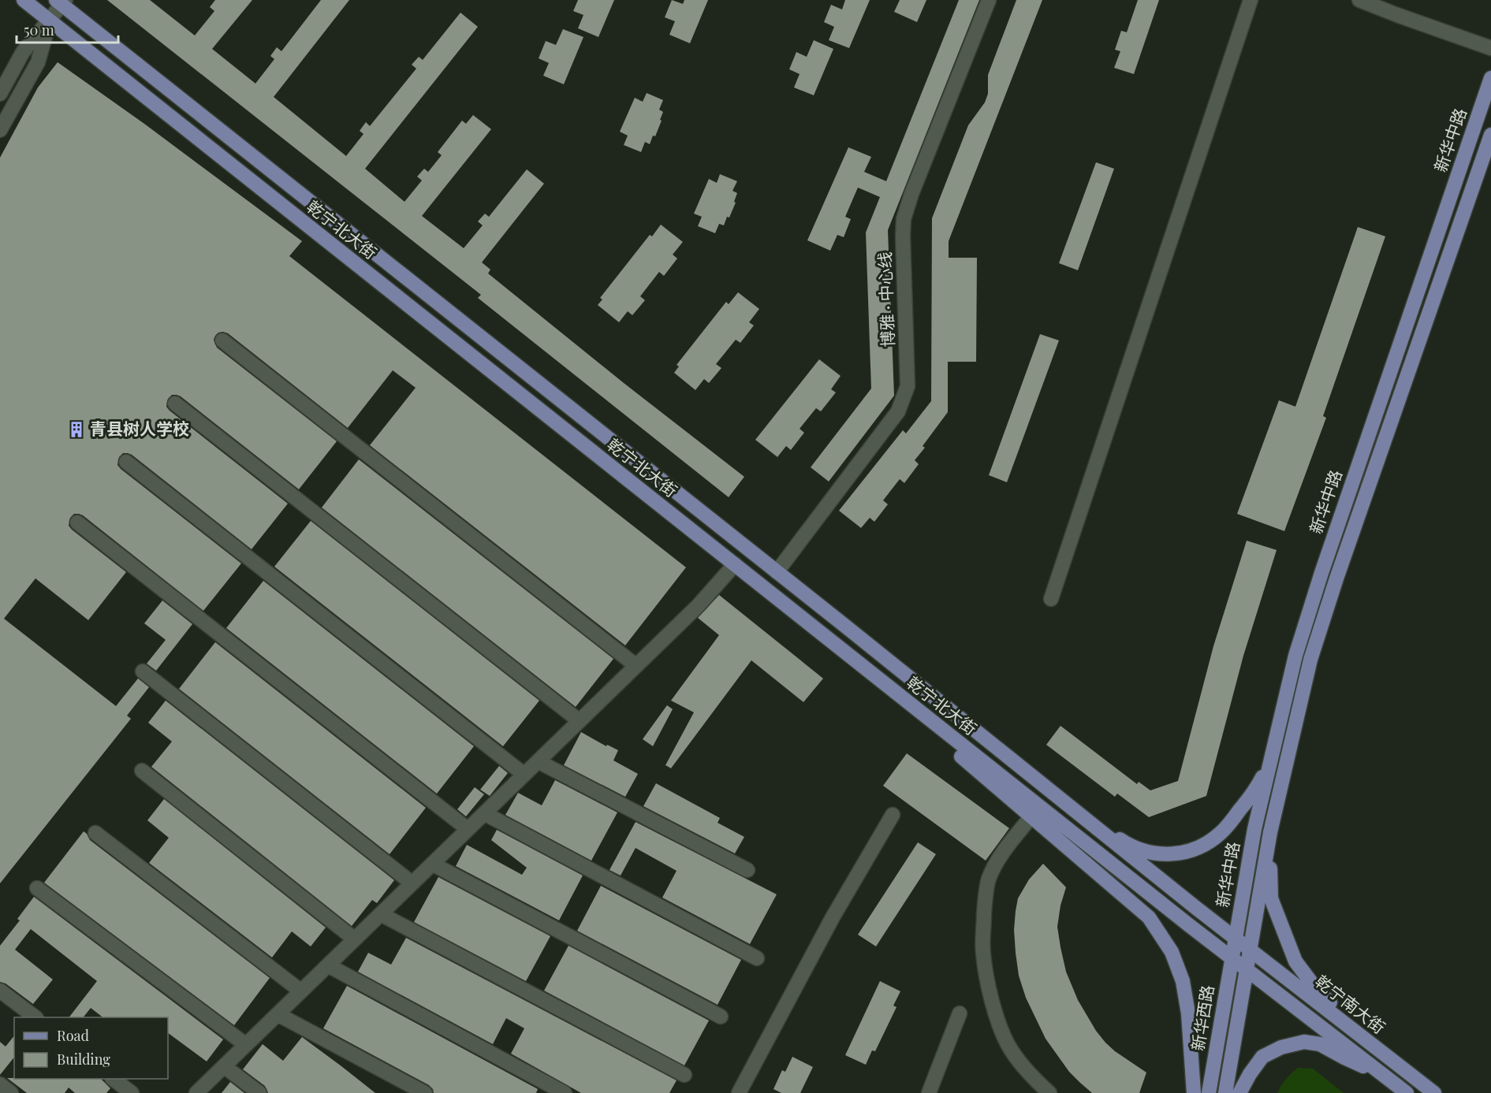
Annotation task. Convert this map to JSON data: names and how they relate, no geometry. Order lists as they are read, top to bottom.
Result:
{
  "streets": {
    "main road": [
      "新华中路",
      "乾宁北大街",
      "乾宁南大街",
      "新华西路"
    ],
    "street": ["博雅 · 中心线"]
  },
  "crossings": [
    ["新华中路", "乾宁北大街"],
    ["新华中路", "乾宁南大街"],
    ["新华中路", "新华西路"],
    ["乾宁北大街", "博雅 · 中心线"],
    ["乾宁北大街", "乾宁南大街"],
    ["乾宁北大街", "新华西路"],
    ["乾宁南大街", "新华西路"]
  ],
  "places": {
    "building": ["青县树人学校"]
  },
  "legend": ["Road", "Building"],
  "scale_bar": "50 m"
}
